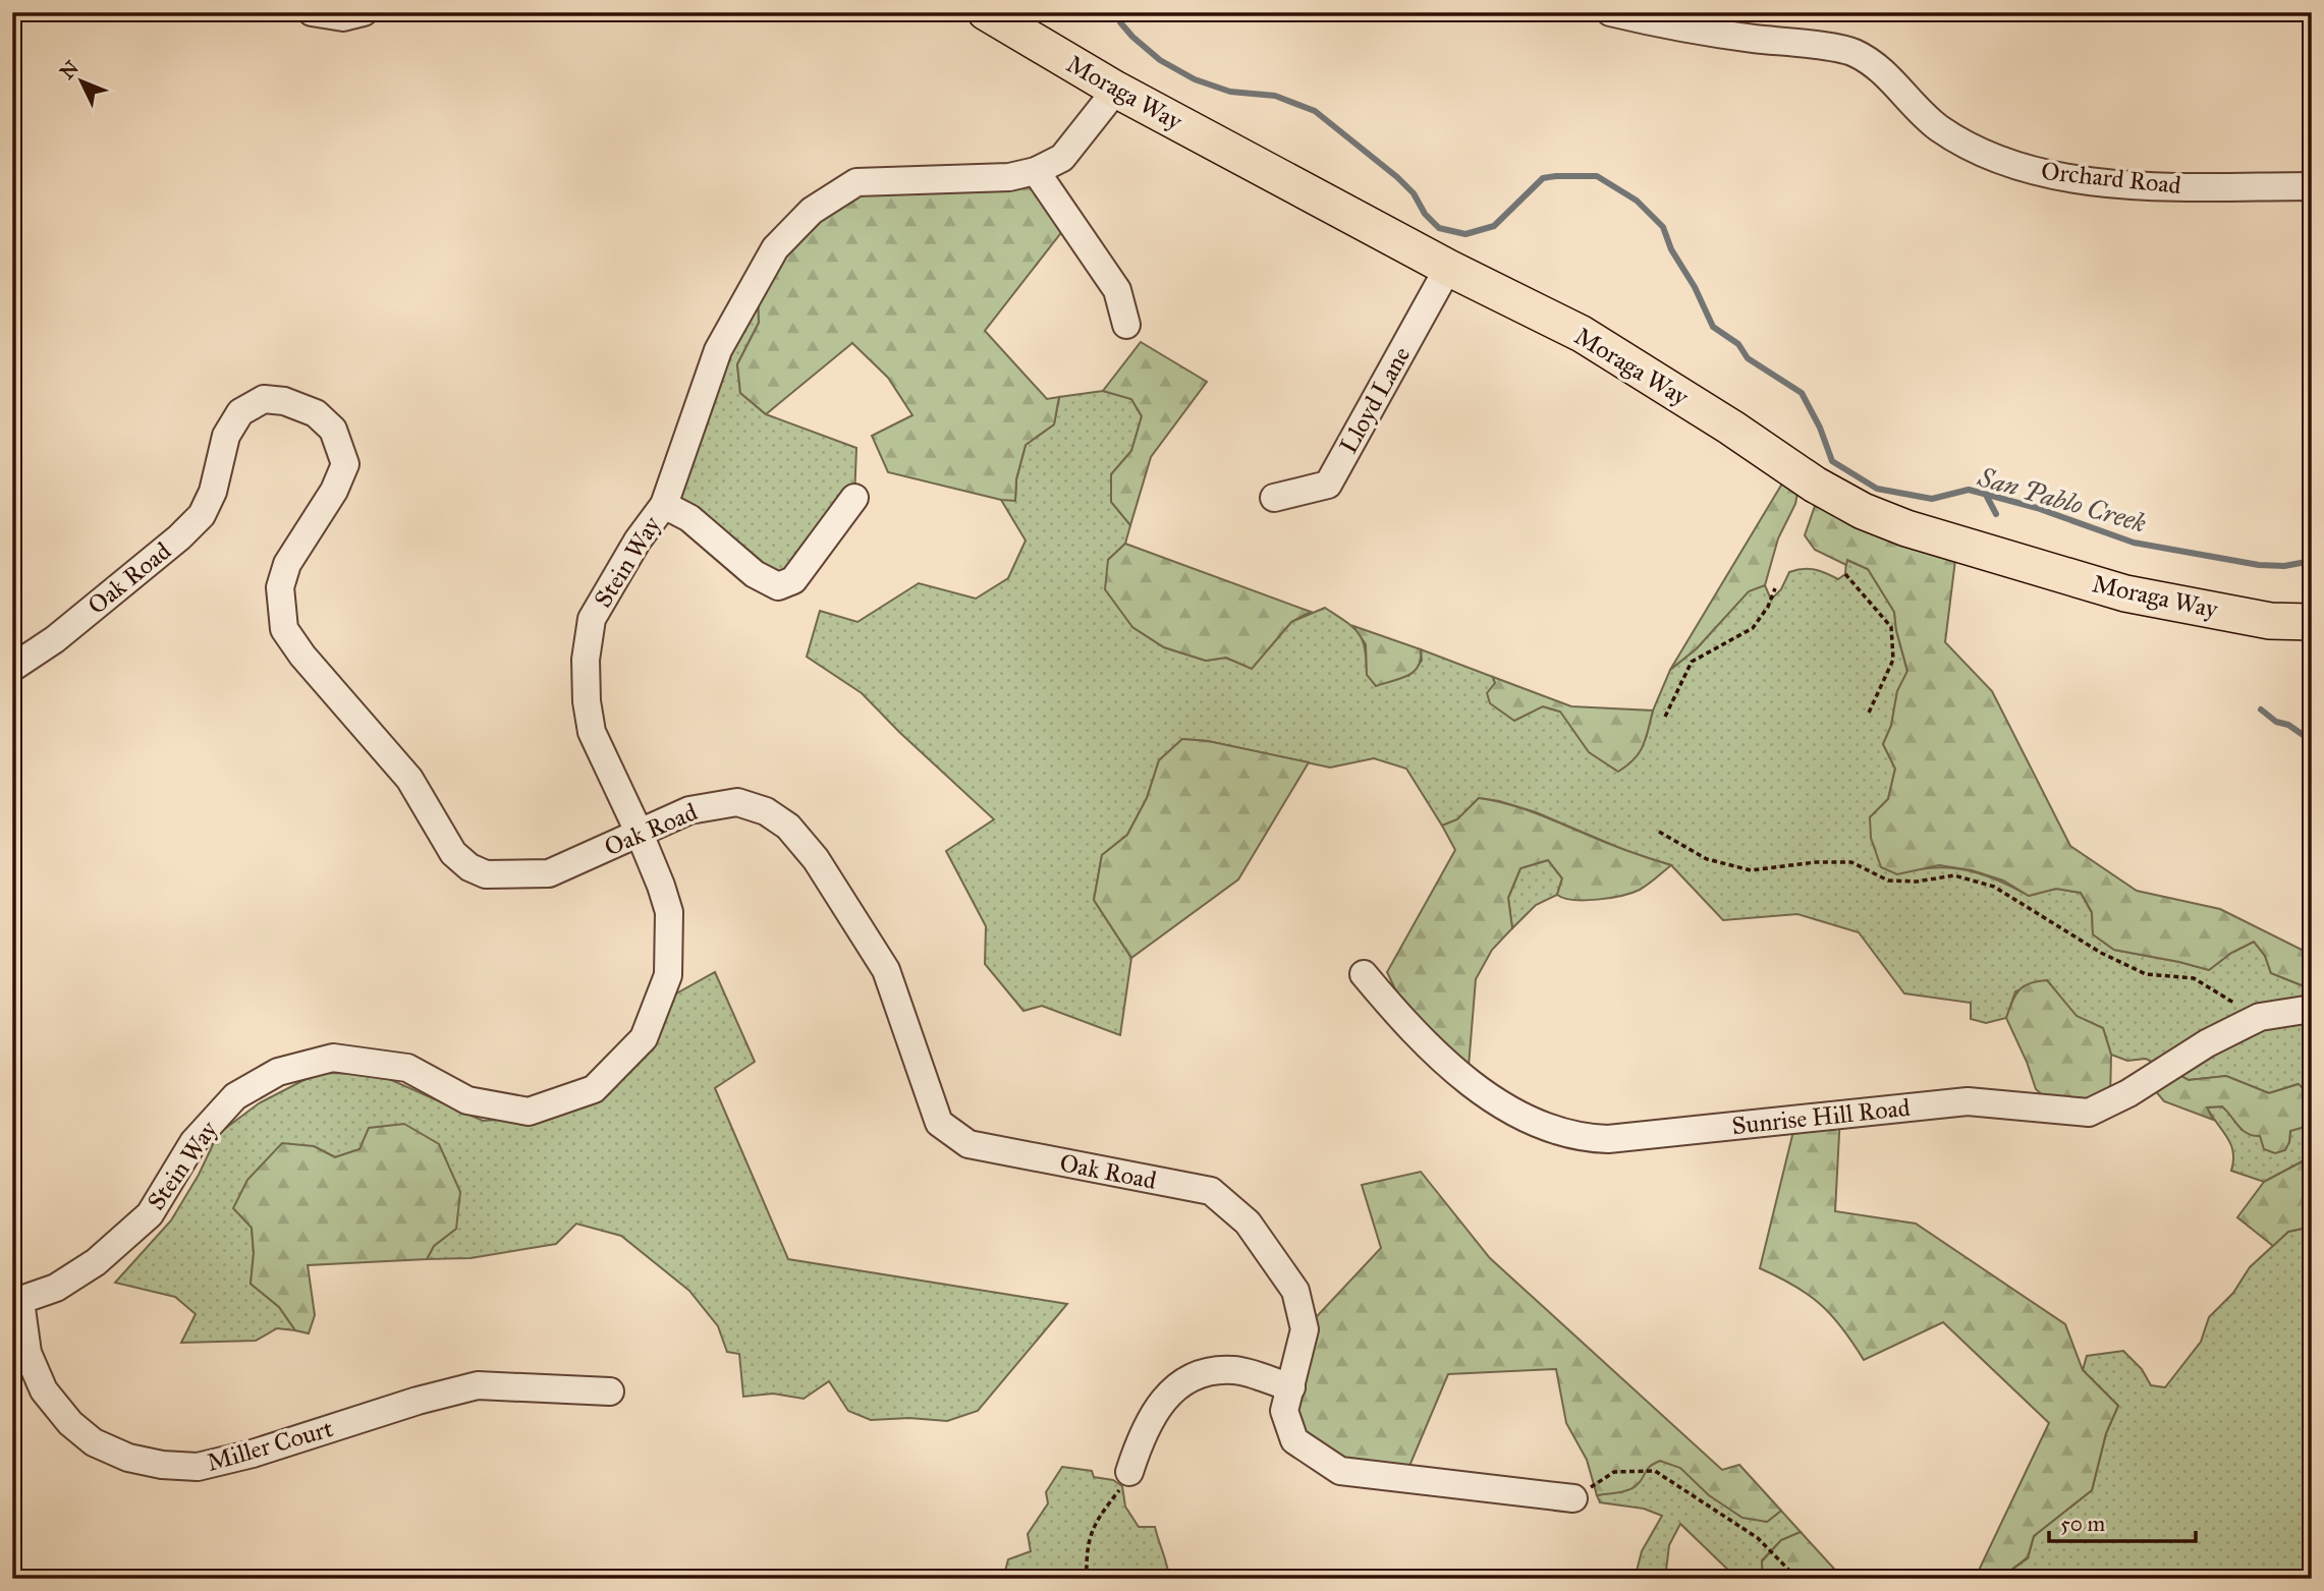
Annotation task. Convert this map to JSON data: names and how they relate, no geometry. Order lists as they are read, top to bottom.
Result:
{
  "streets": {
    "main road": ["Moraga Way"],
    "street": [
      "Orchard Road",
      "Lloyd Lane",
      "Stein Way",
      "Oak Road",
      "Sunrise Hill Road",
      "Miller Court"
    ]
  },
  "crossings": [
    ["Moraga Way", "Lloyd Lane"],
    ["Moraga Way", "Stein Way"],
    ["Stein Way", "Oak Road"],
    ["Stein Way", "Miller Court"]
  ],
  "water": ["San Pablo Creek"],
  "scale_bar": "50 m",
  "north": "top left"
}
